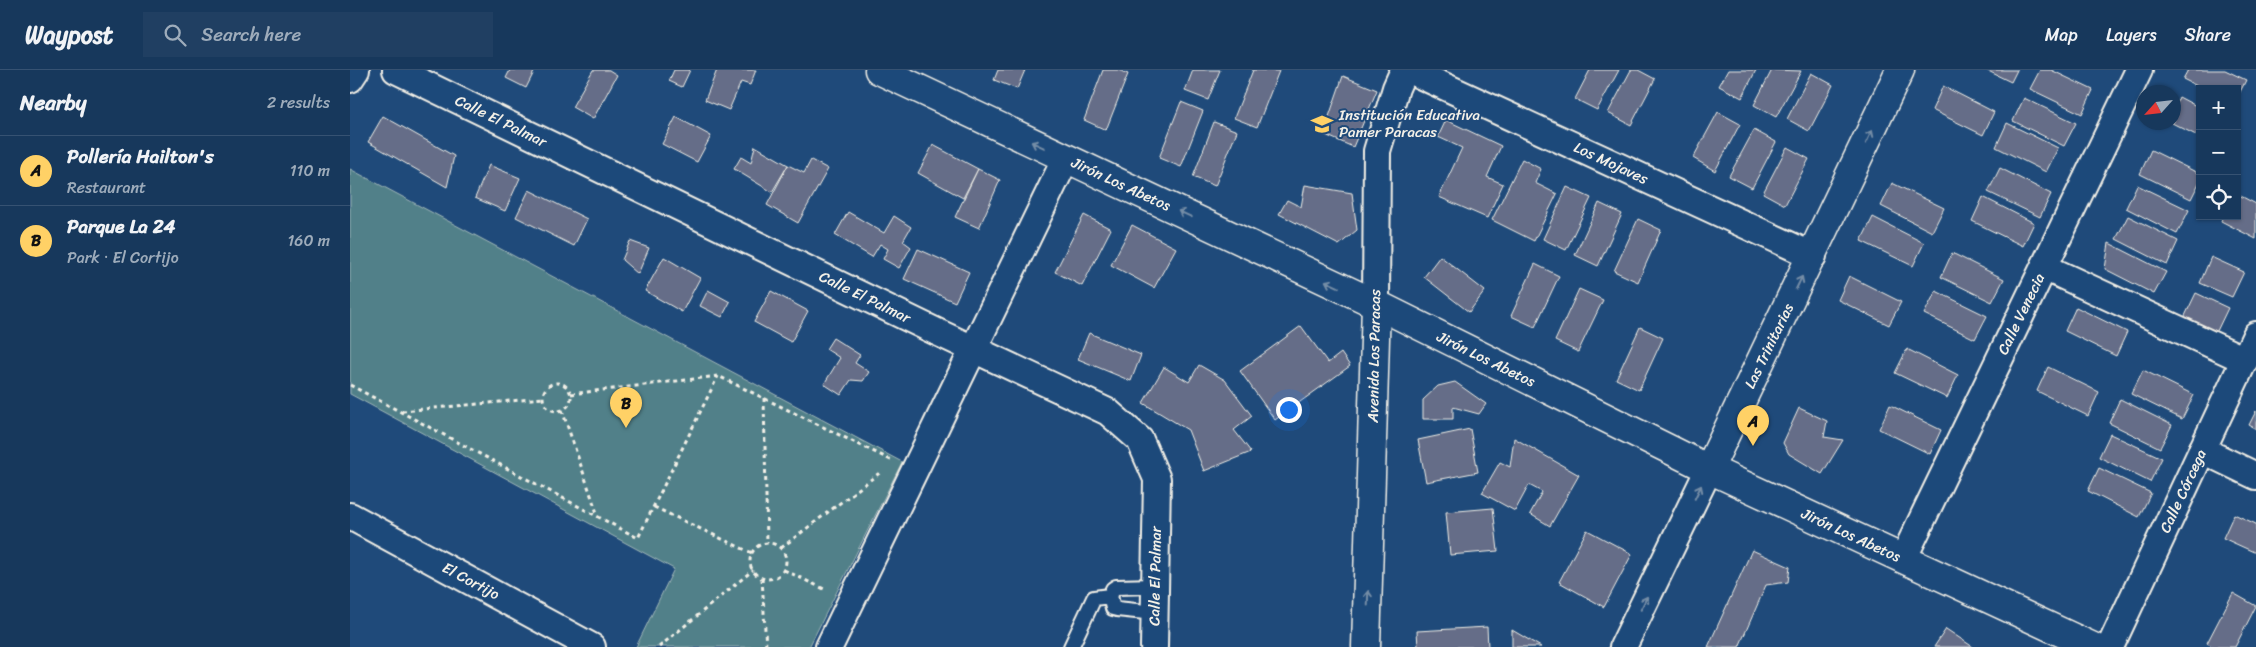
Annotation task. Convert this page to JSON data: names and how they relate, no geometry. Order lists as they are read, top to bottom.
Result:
{
  "streets": {
    "street": [
      "Calle El Palmar",
      "Los Mojaves",
      "Jirón Los Abetos",
      "Calle Venecia",
      "Las Trinitarias",
      "Avenida Los Paracas",
      "Calle Córcega",
      "El Cortijo"
    ]
  },
  "crossings": [
    ["Los Mojaves", "Las Trinitarias"],
    ["Jirón Los Abetos", "Calle Venecia"],
    ["Jirón Los Abetos", "Las Trinitarias"],
    ["Jirón Los Abetos", "Avenida Los Paracas"]
  ],
  "one_way": ["Jirón Los Abetos", "Las Trinitarias", "Avenida Los Paracas"],
  "places": {
    "school or university": ["Institución Educativa Pamer Paracas"]
  },
  "north": "bottom left",
  "page": {
    "header": "Waypost",
    "search": "Search here",
    "nav": ["Map", "Layers", "Share"],
    "heading": ["Nearby", "2 results"],
    "map_buttons": ["+", "−"],
    "list": [
      {
        "mark": "A",
        "name": "Pollería Hailton's",
        "note": "Restaurant",
        "value": "110 m"
      },
      {
        "mark": "B",
        "name": "Parque La 24",
        "note": "Park · El Cortijo",
        "value": "160 m"
      }
    ],
    "pins": ["B", "A"]
  }
}
